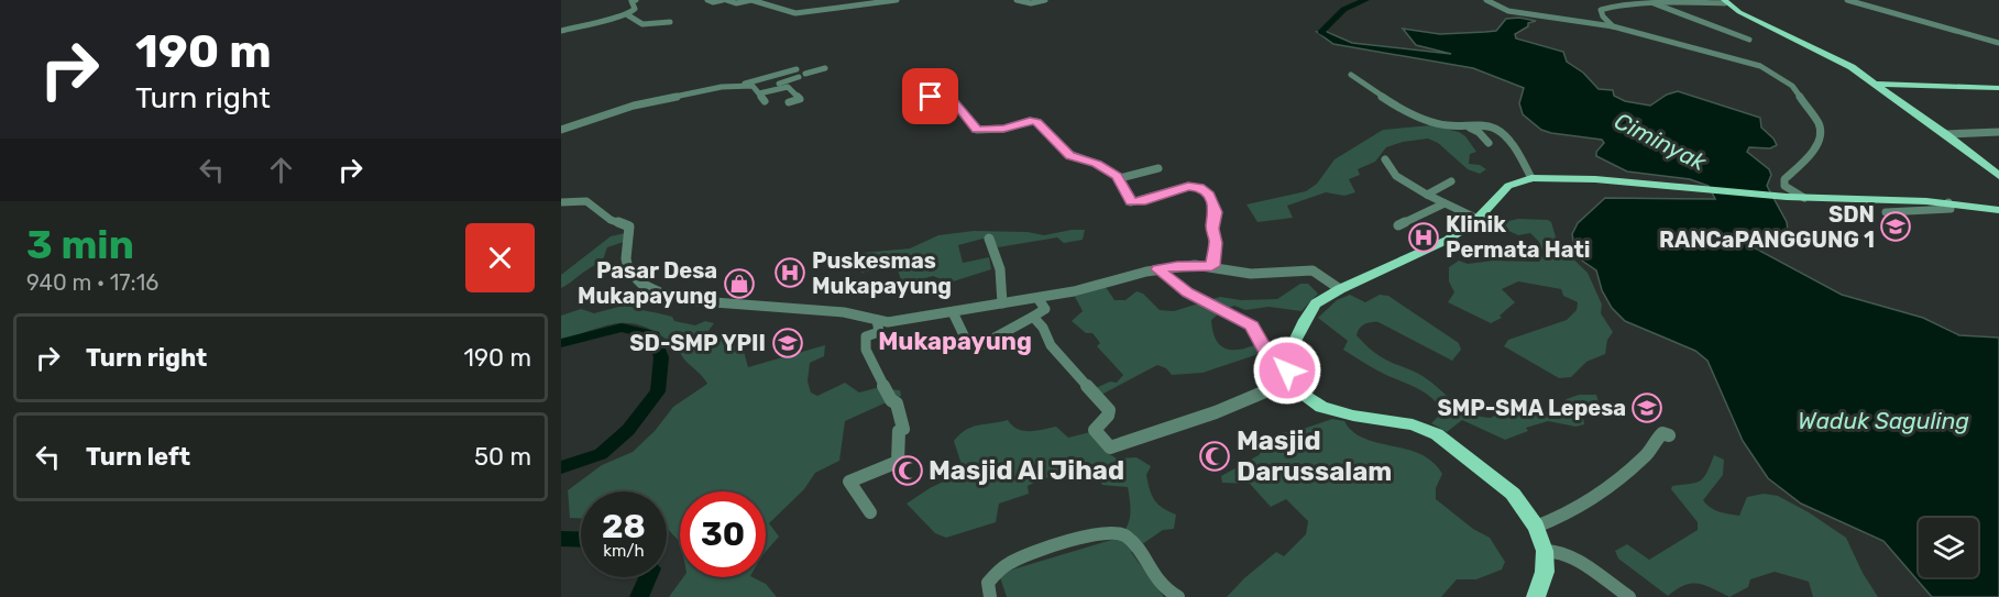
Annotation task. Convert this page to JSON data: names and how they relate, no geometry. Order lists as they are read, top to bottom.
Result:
{
  "districts": ["Mukapayung"],
  "water": ["Ciminyak", "Waduk Saguling"],
  "places": {
    "school or university": ["SDN RANCaPANGGUNG 1", "SD-SMP YPII", "SMP-SMA Lepesa"],
    "hospital": ["Klinik Permata Hati", "Puskesmas Mukapayung"],
    "shop": ["Pasar Desa Mukapayung"],
    "mosque": ["Masjid Darussalam", "Masjid Al Jihad"]
  },
  "page": {
    "turn": ["190 m", "Turn right"],
    "heading": ["3 min", "940 m · 17:16"],
    "list": [
      {
        "name": "Turn right",
        "value": "190 m"
      },
      {
        "name": "Turn left",
        "value": "50 m"
      }
    ],
    "speed": "28 km/h",
    "limit": "30"
  }
}
